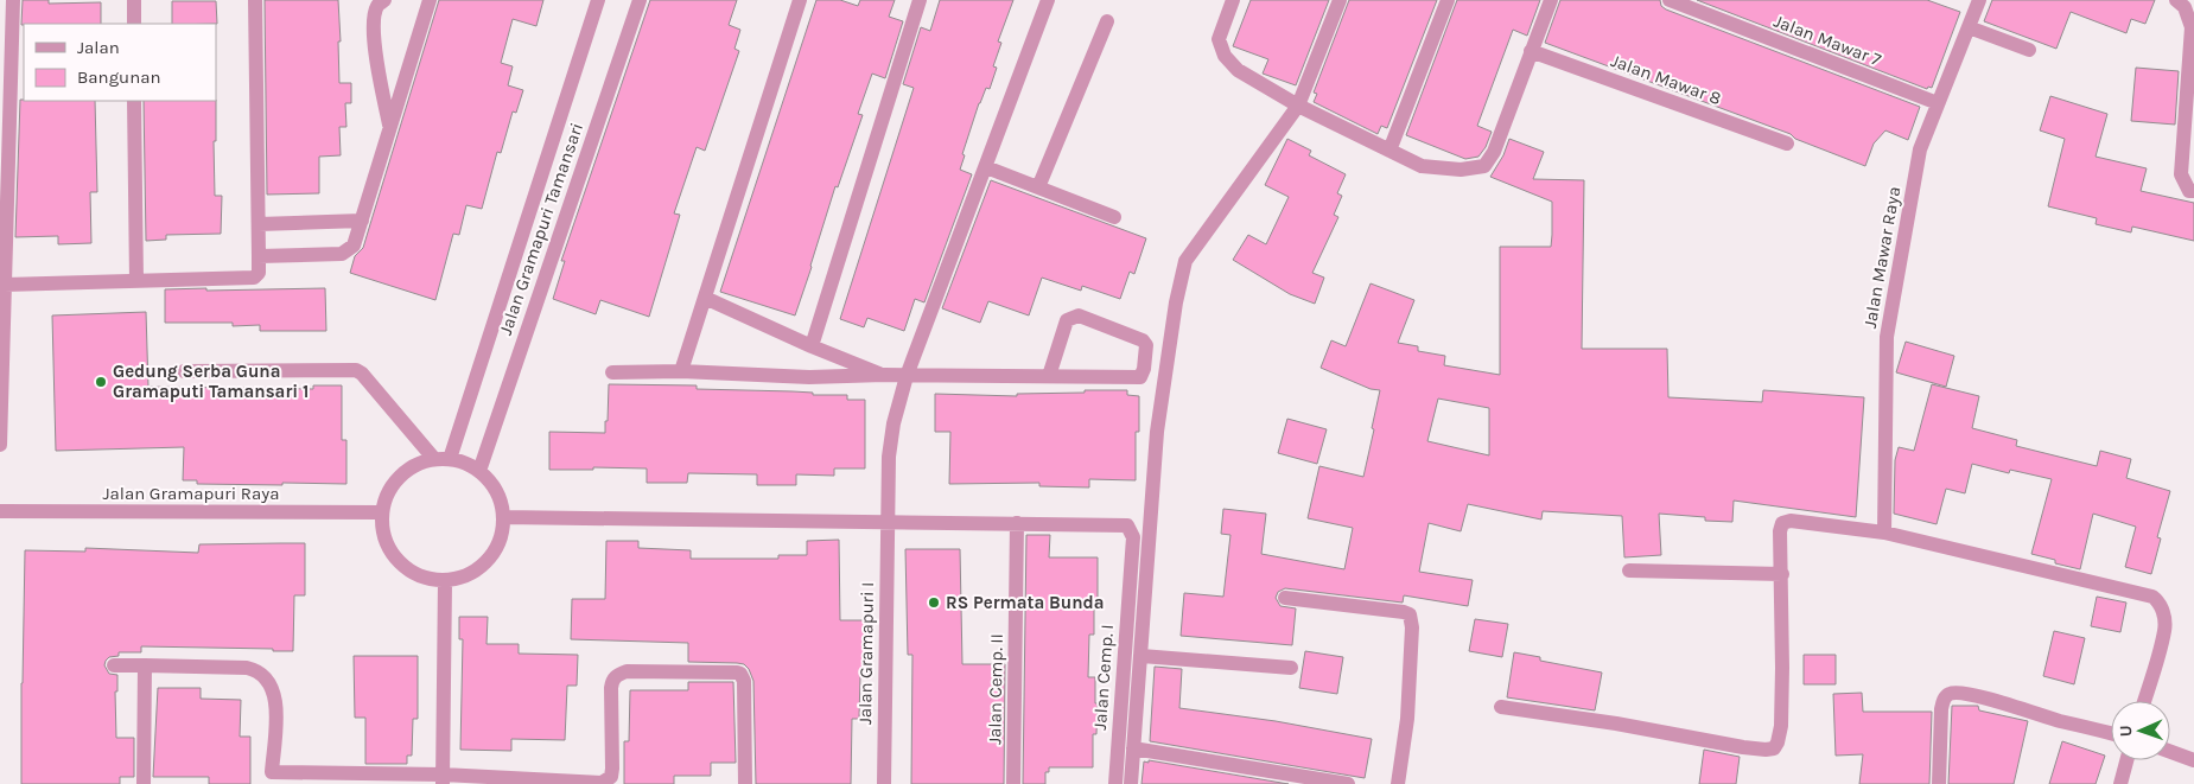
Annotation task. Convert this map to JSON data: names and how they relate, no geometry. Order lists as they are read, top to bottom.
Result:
{
  "streets": {
    "street": [
      "Jalan Mawar 7",
      "Jalan Mawar 8",
      "Jalan Gramapuri Tamansari",
      "Jalan Mawar Raya",
      "Jalan Gramapuri Raya",
      "Jalan Gramapuri I",
      "Jalan Cemp. I",
      "Jalan Cemp. II"
    ]
  },
  "crossings": [
    ["Jalan Mawar 7", "Jalan Mawar Raya"],
    ["Jalan Gramapuri Tamansari", "Jalan Gramapuri Raya"],
    ["Jalan Cemp. I", "Jalan Cemp. II"]
  ],
  "places": ["Gedung Serba Guna Gramaputi Tamansari 1", "RS Permata Bunda"],
  "legend": ["Jalan", "Bangunan"],
  "north": "left"
}
